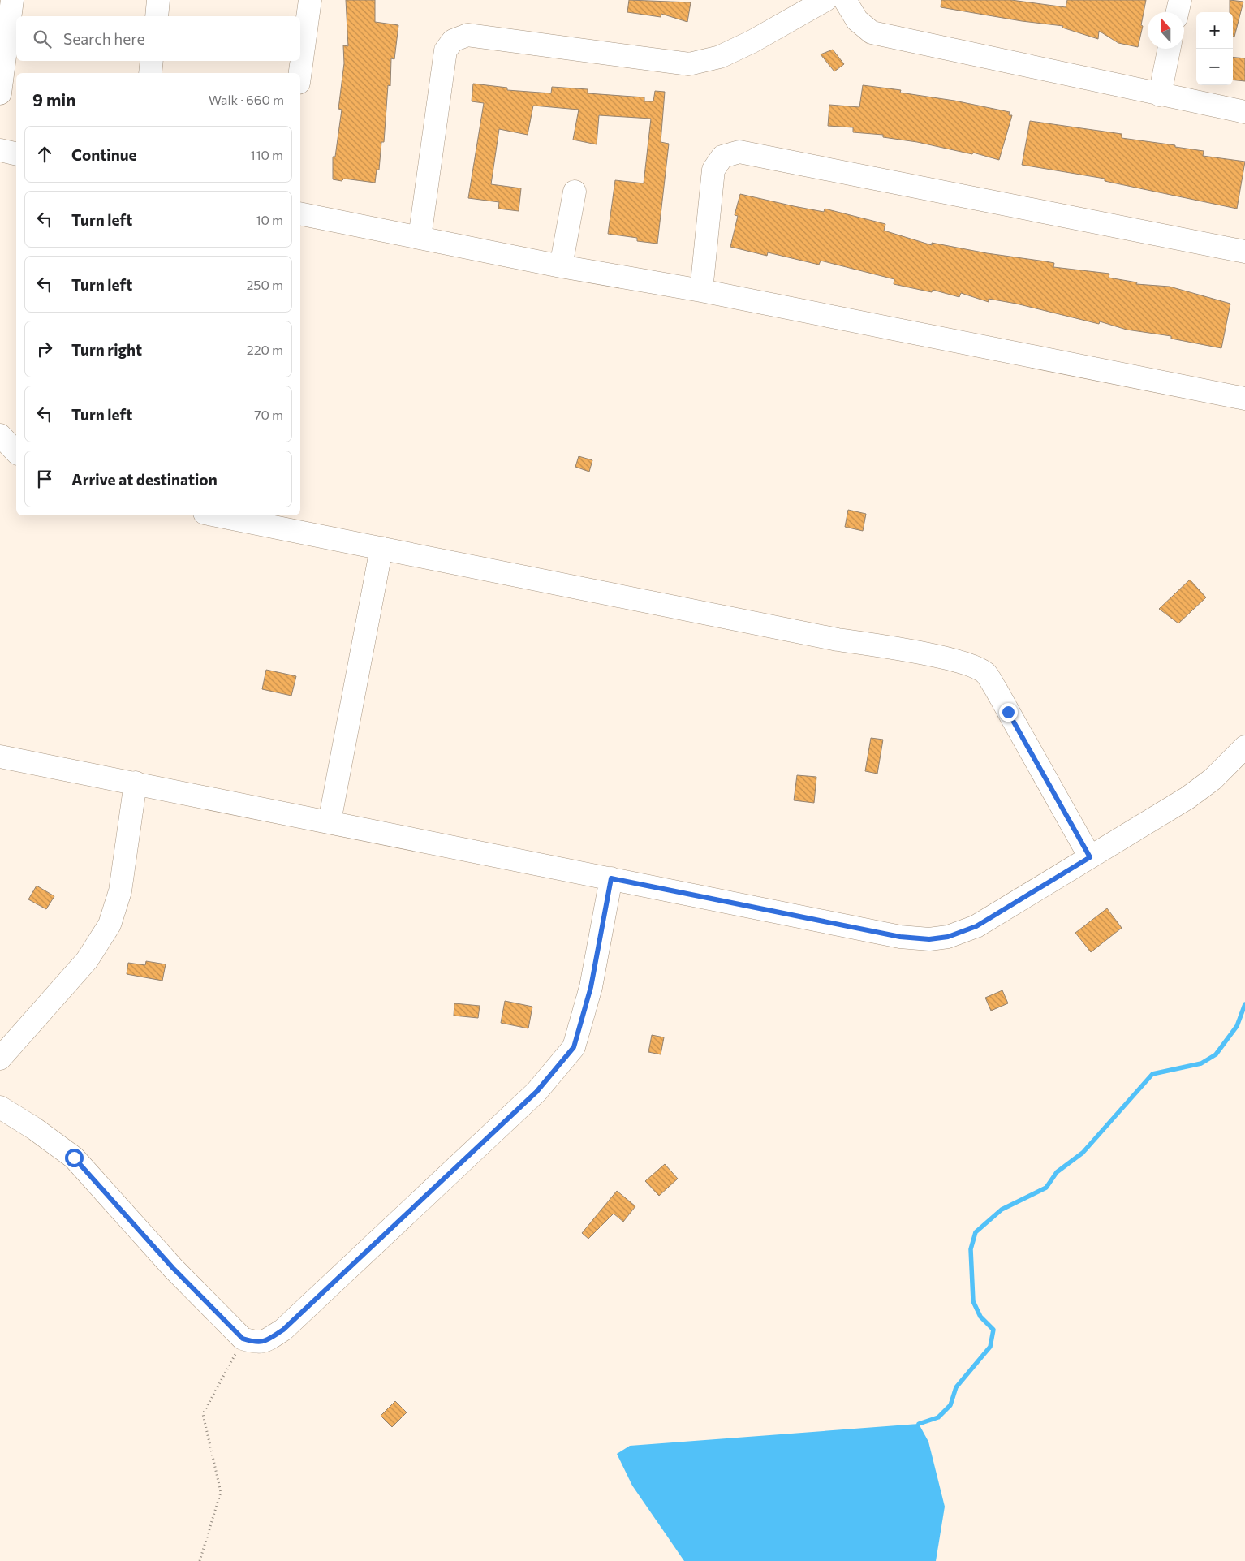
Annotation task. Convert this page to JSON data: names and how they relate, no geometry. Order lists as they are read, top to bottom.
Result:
{
  "north": "top",
  "page": {
    "map_buttons": ["+", "−"],
    "search": "Search here",
    "heading": ["9 min", "Walk · 660 m"],
    "list": [
      ["Continue", "110 m"],
      ["Turn left", "10 m"],
      ["Turn left", "250 m"],
      ["Turn right", "220 m"],
      ["Turn left", "70 m"],
      "Arrive at destination"
    ]
  }
}
